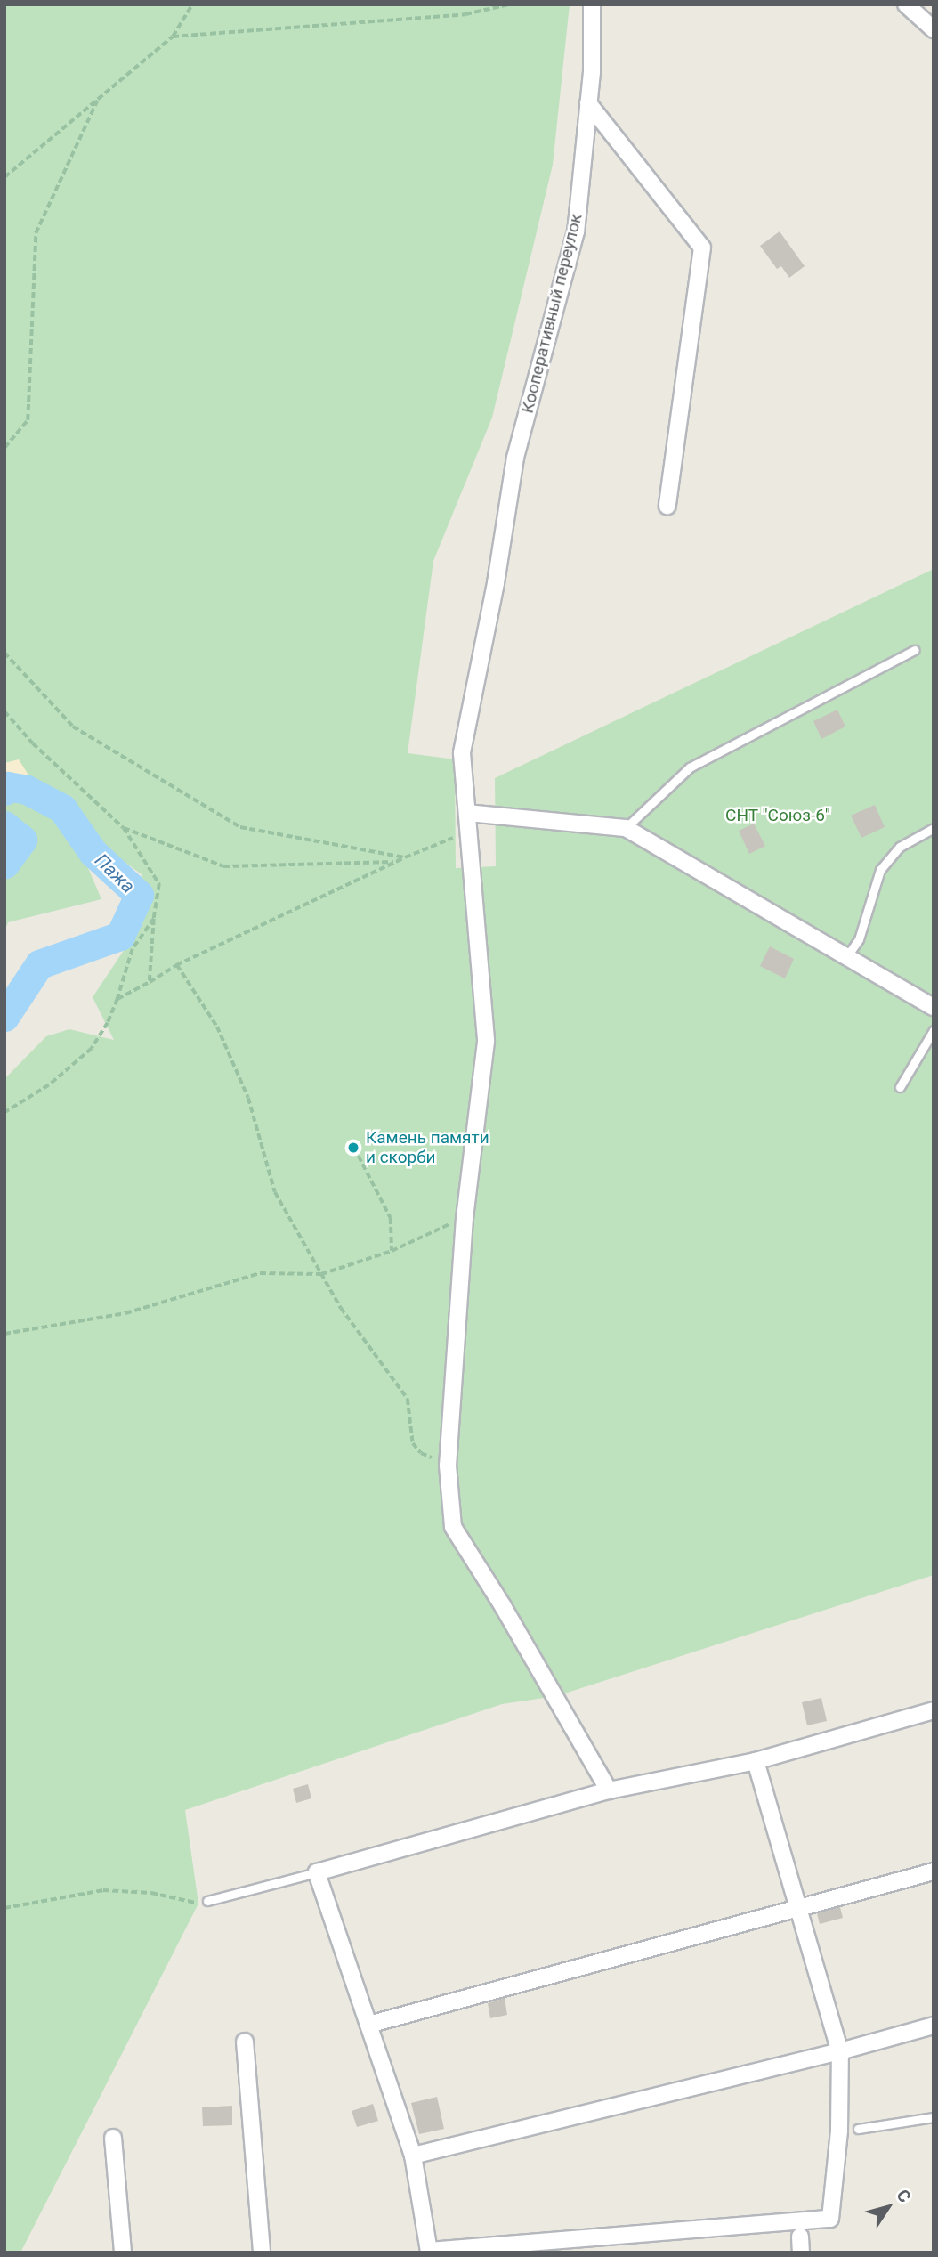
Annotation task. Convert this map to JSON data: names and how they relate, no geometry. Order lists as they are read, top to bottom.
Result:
{
  "streets": {
    "street": ["Кооперативный переулок"]
  },
  "water": ["Пажа"],
  "parks": ["СНТ \"Союз-6\""],
  "places": ["Камень памяти и скорби"],
  "north": "top right"
}
